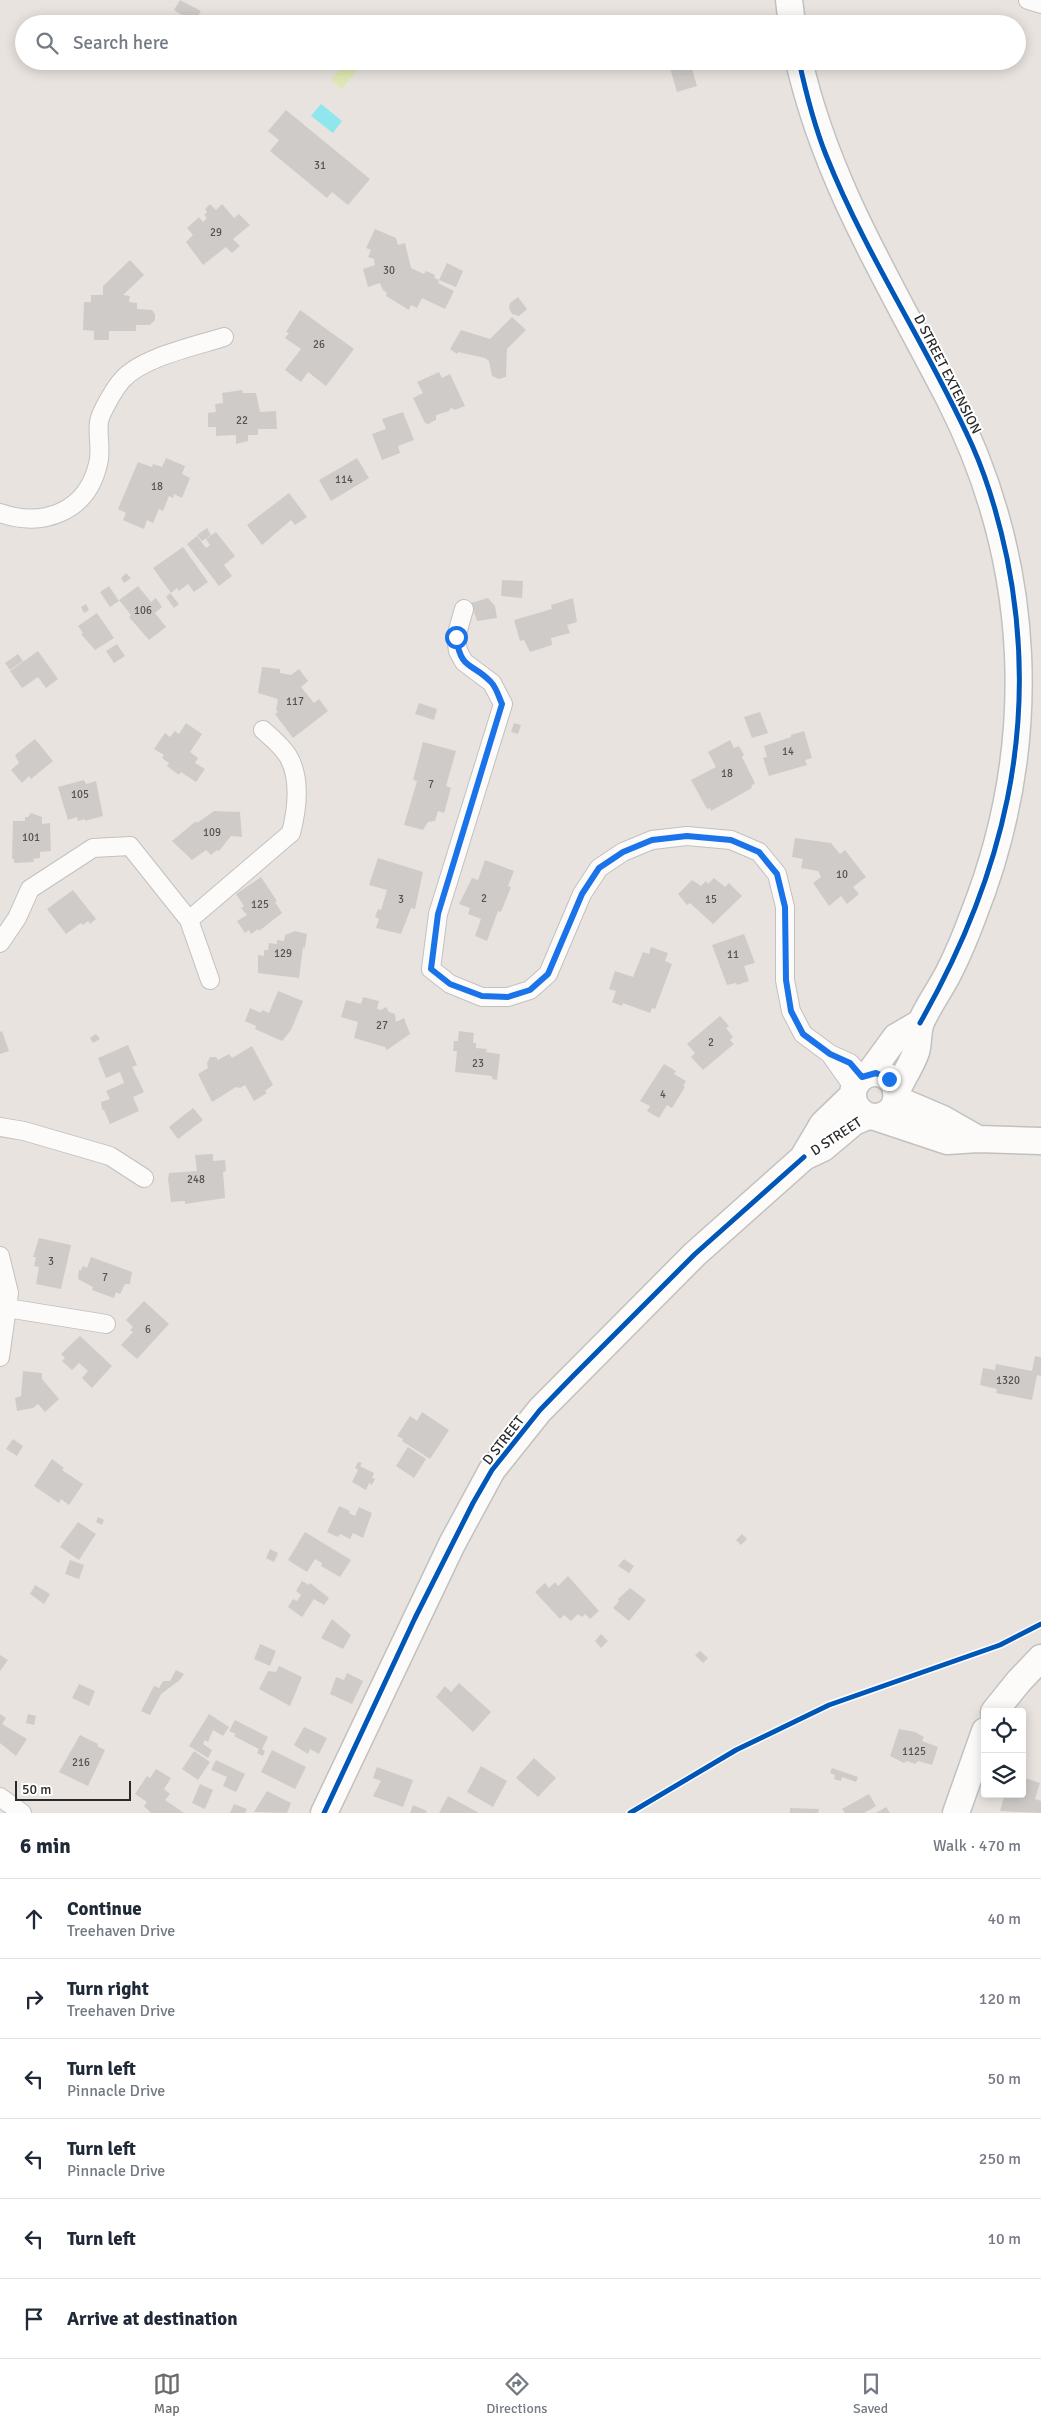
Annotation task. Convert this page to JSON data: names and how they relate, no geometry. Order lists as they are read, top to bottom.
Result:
{
  "streets": {
    "street": ["D STREET EXTENSION", "D STREET"]
  },
  "crossings": [
    ["D STREET EXTENSION", "D STREET"]
  ],
  "house_numbers": [
    "31",
    "29",
    "30",
    "26",
    "22",
    "114",
    "18",
    "106",
    "117",
    "14",
    "18",
    "7",
    "105",
    "109",
    "101",
    "10",
    "2",
    "3",
    "15",
    "125",
    "129",
    "11",
    "27",
    "2",
    "23",
    "4",
    "248",
    "3",
    "7",
    "6",
    "1320",
    "1125",
    "216"
  ],
  "scale_bar": "50 m",
  "page": {
    "search": "Search here",
    "scale": "50 m",
    "heading": ["6 min", "Walk · 470 m"],
    "list": [
      ["Continue", "Treehaven Drive", "40 m"],
      ["Turn right", "Treehaven Drive", "120 m"],
      ["Turn left", "Pinnacle Drive", "50 m"],
      ["Turn left", "Pinnacle Drive", "250 m"],
      ["Turn left", "10 m"],
      "Arrive at destination"
    ],
    "nav": ["Map", "Directions", "Saved"]
  }
}
